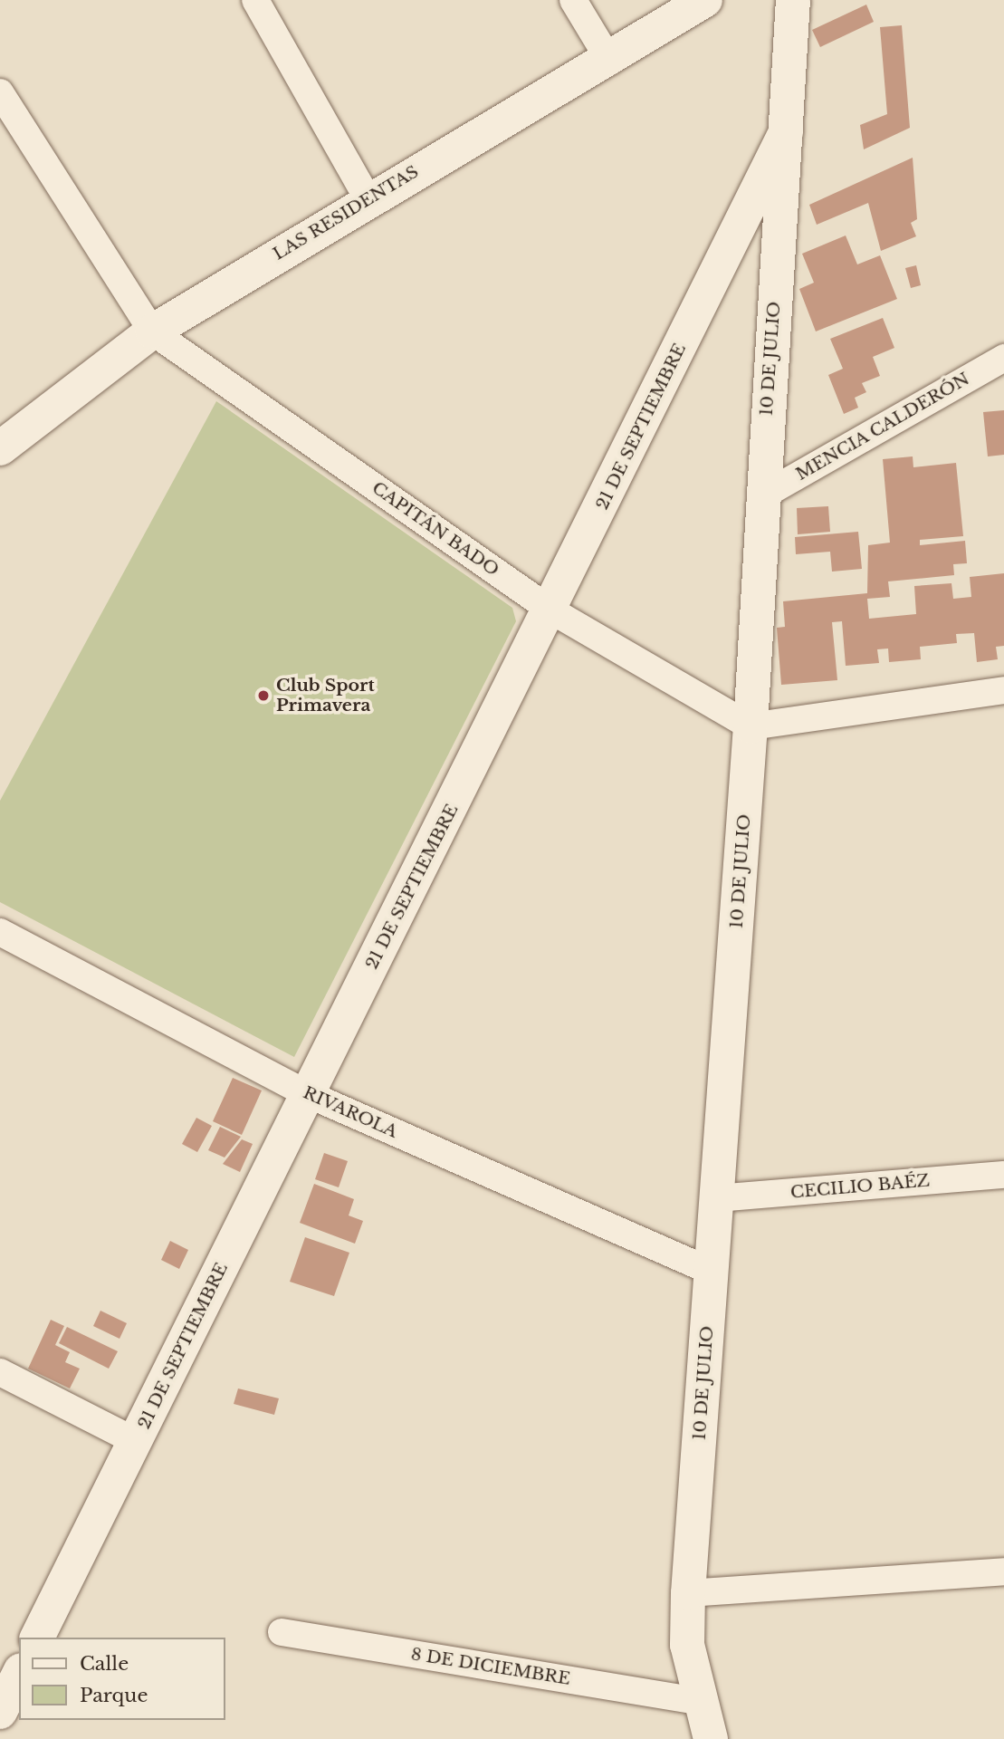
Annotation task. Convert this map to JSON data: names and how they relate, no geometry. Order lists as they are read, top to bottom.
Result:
{
  "streets": {
    "main road": ["LAS RESIDENTAS", "10 DE JULIO", "21 DE SEPTIEMBRE"],
    "street": [
      "MENCIA CALDERÓN",
      "CAPITÁN BADO",
      "RIVAROLA",
      "CECILIO BAÉZ",
      "8 DE DICIEMBRE"
    ]
  },
  "crossings": [
    ["LAS RESIDENTAS", "CAPITÁN BADO"],
    ["10 DE JULIO", "21 DE SEPTIEMBRE"],
    ["10 DE JULIO", "MENCIA CALDERÓN"],
    ["10 DE JULIO", "CAPITÁN BADO"],
    ["10 DE JULIO", "RIVAROLA"],
    ["10 DE JULIO", "CECILIO BAÉZ"],
    ["10 DE JULIO", "8 DE DICIEMBRE"],
    ["21 DE SEPTIEMBRE", "CAPITÁN BADO"],
    ["21 DE SEPTIEMBRE", "RIVAROLA"]
  ],
  "places": ["Club Sport Primavera"],
  "legend": ["Calle", "Parque"]
}
